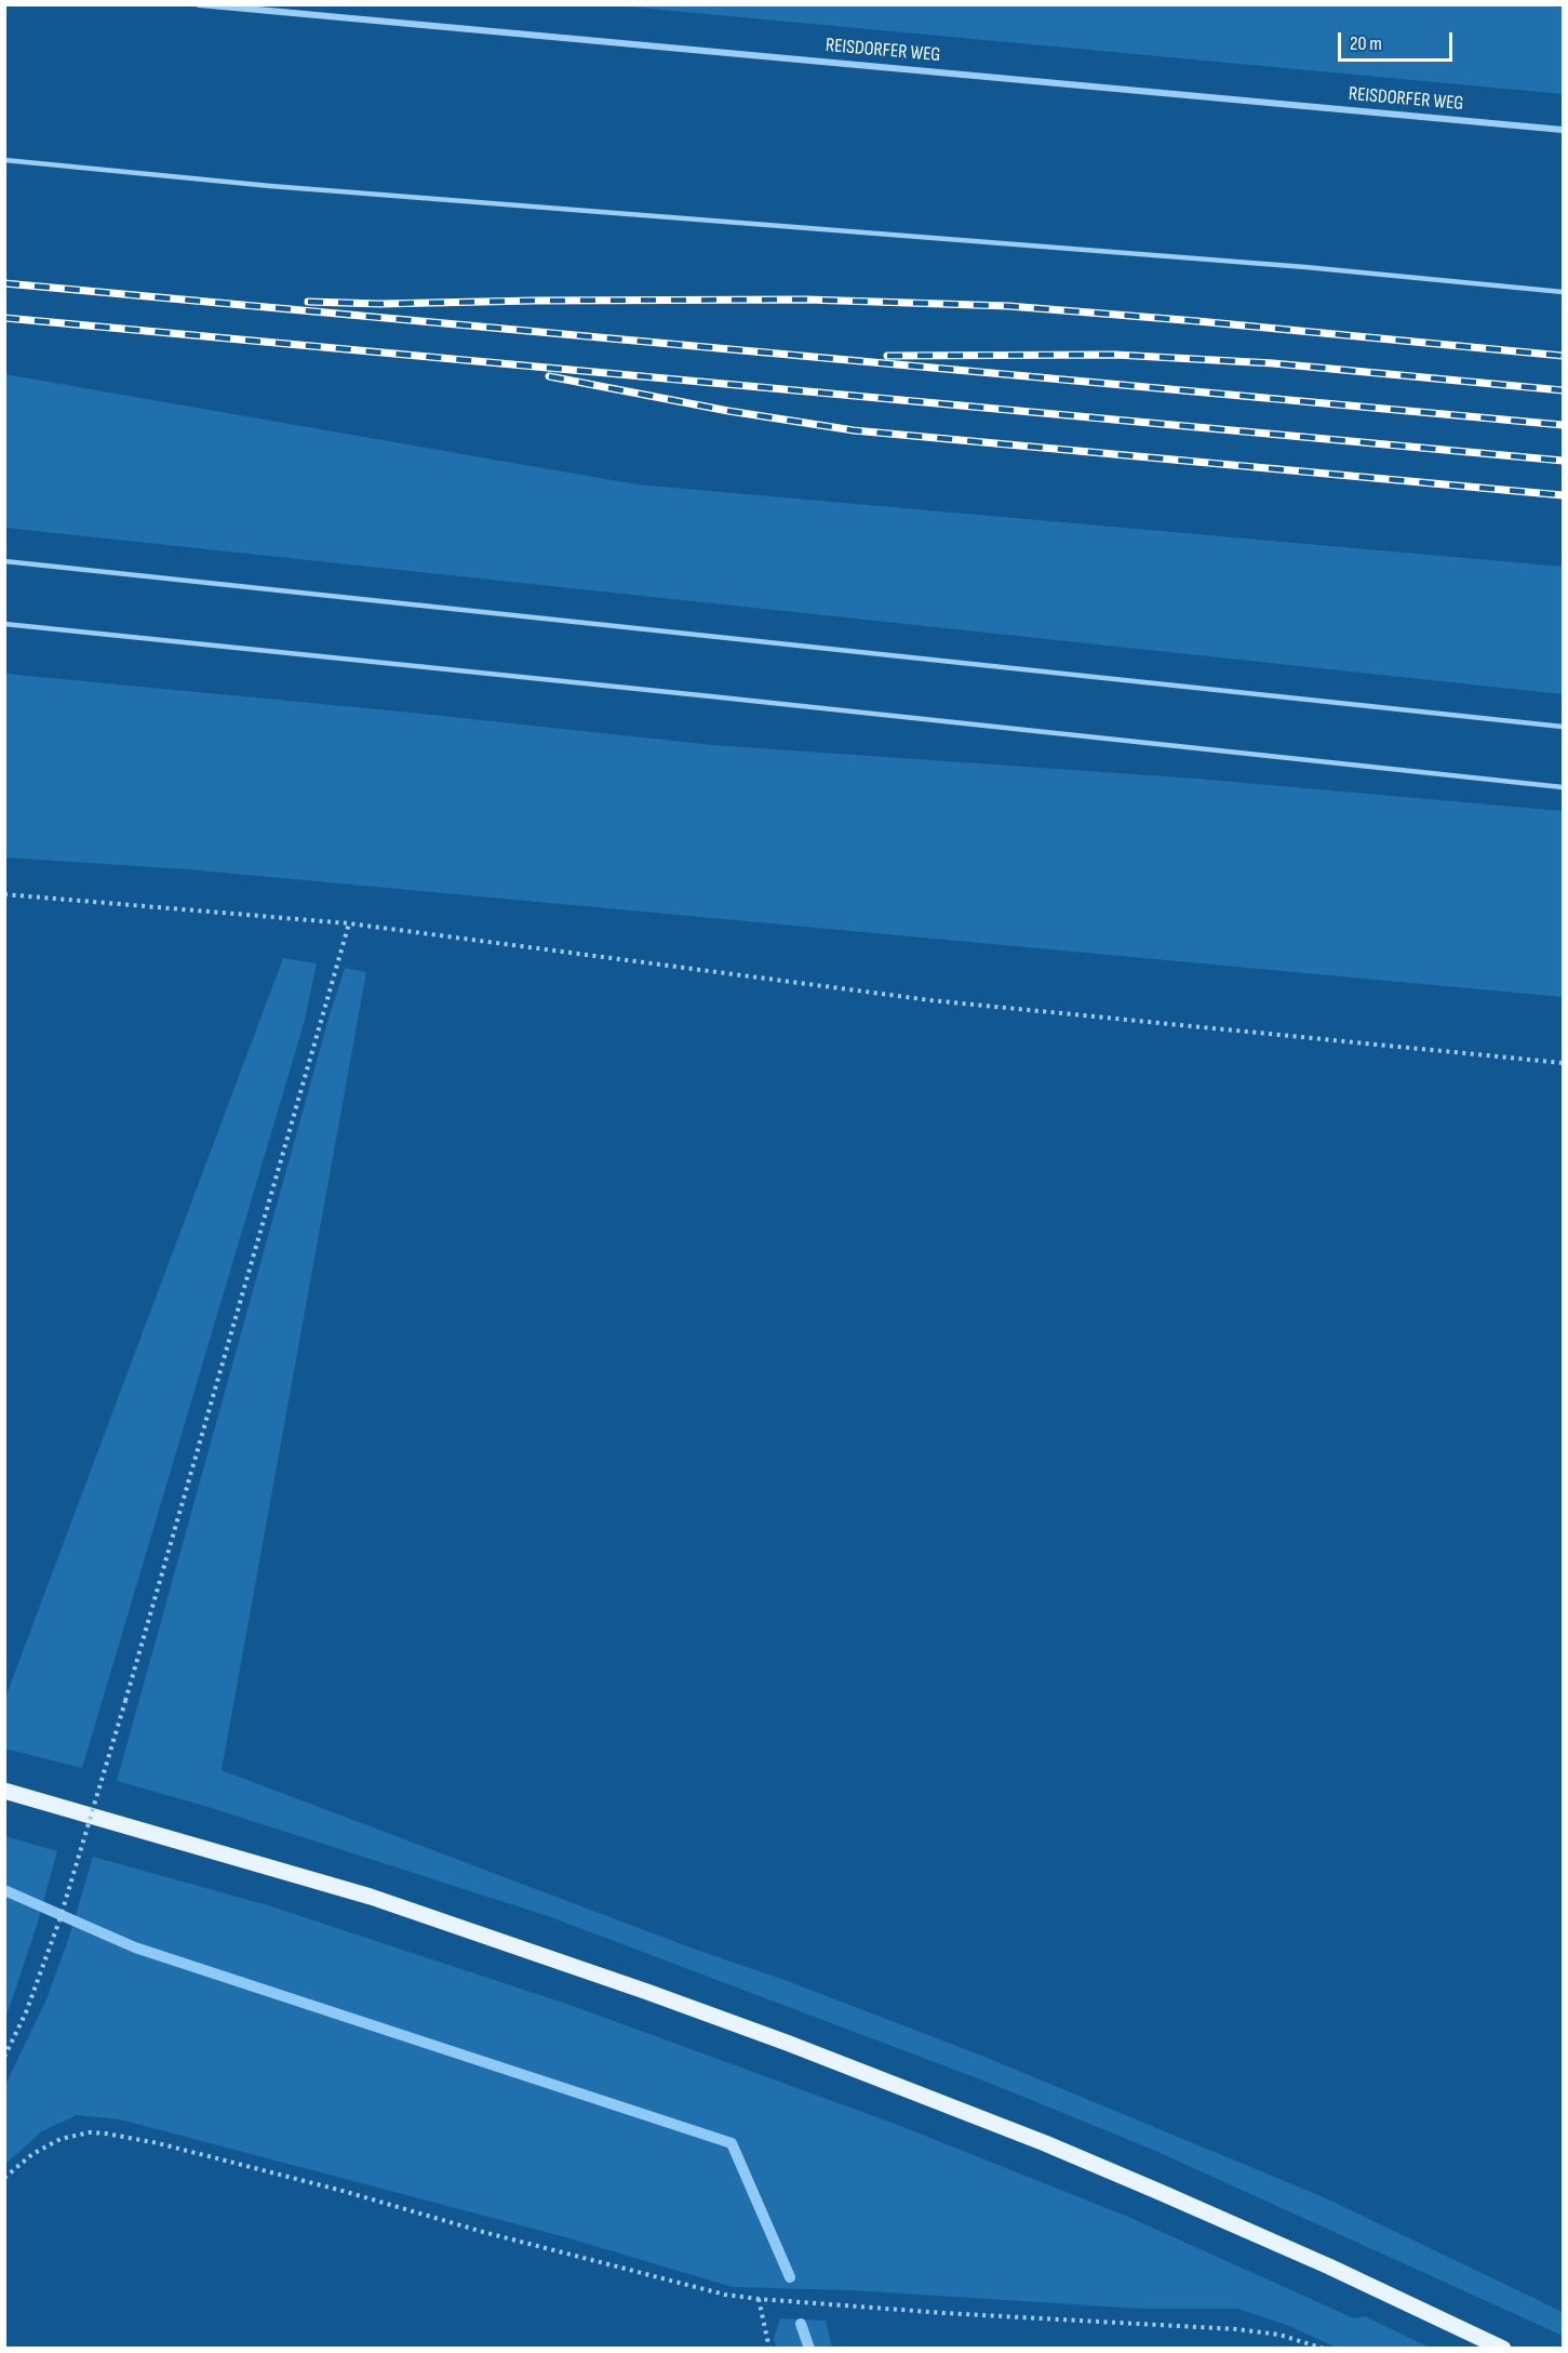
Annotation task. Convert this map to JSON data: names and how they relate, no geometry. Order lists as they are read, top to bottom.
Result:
{
  "streets": {
    "street": ["REISDORFER WEG"]
  },
  "scale_bar": "20 m"
}
